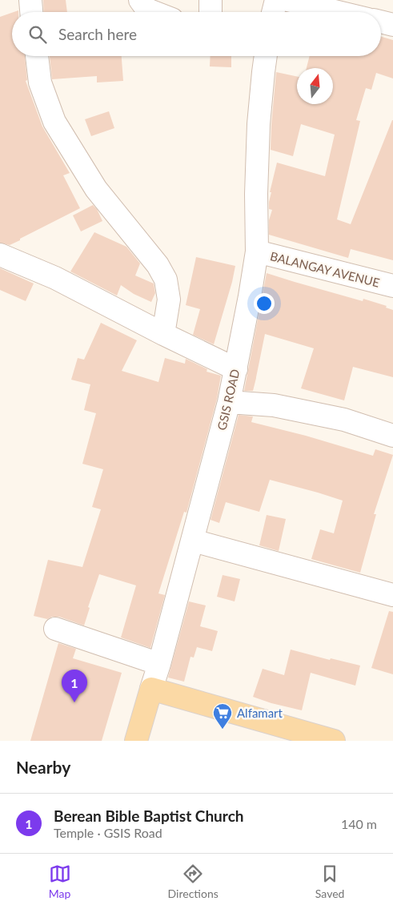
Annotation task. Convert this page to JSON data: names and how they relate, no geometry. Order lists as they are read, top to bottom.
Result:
{
  "streets": {
    "main road": ["GSIS ROAD"],
    "street": ["BALANGAY AVENUE"]
  },
  "crossings": [
    ["BALANGAY AVENUE", "GSIS ROAD"]
  ],
  "places": {
    "supermarket": ["Alfamart"]
  },
  "north": "top",
  "page": {
    "search": "Search here",
    "pins": "1",
    "heading": "Nearby",
    "list": [
      {
        "mark": "1",
        "name": "Berean Bible Baptist Church",
        "note": "Temple · GSIS Road",
        "value": "140 m"
      }
    ],
    "nav": ["Map", "Directions", "Saved"]
  }
}
